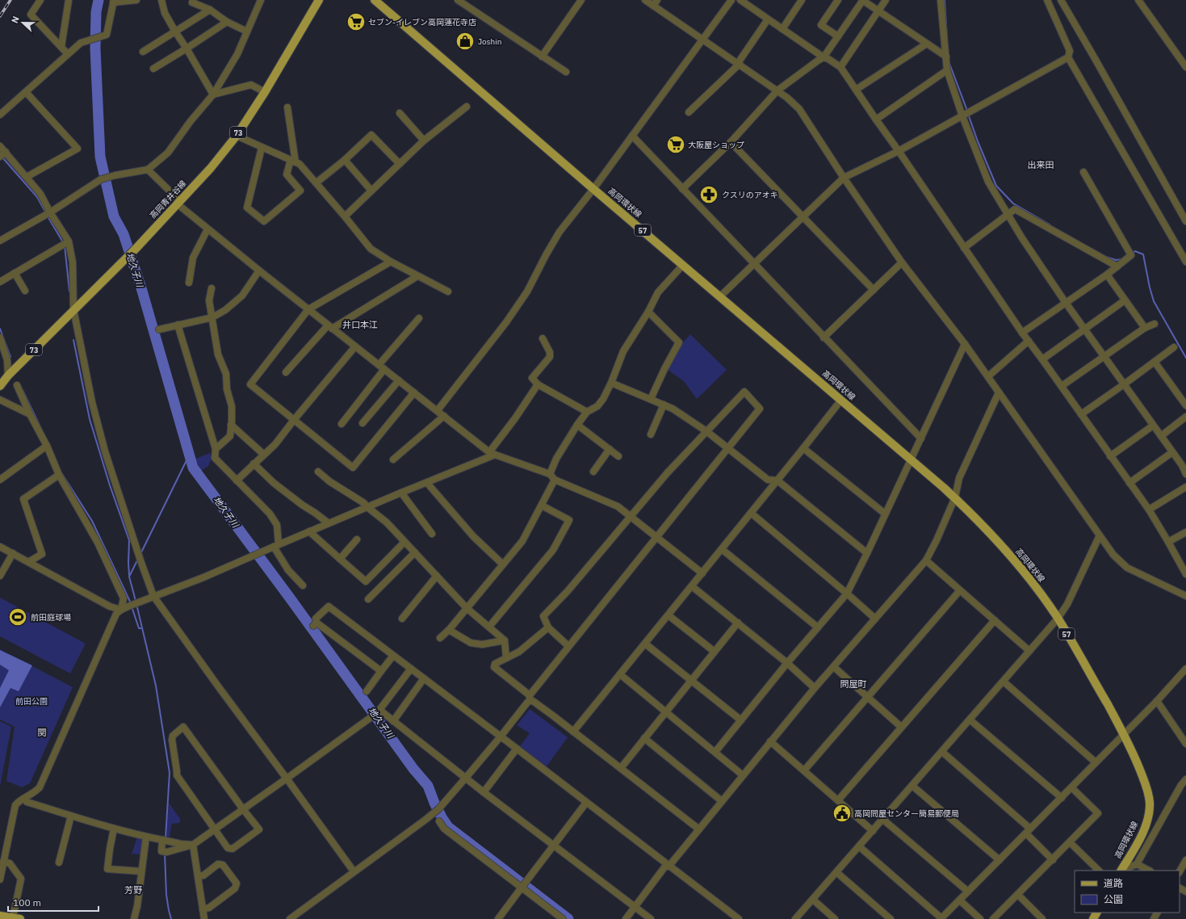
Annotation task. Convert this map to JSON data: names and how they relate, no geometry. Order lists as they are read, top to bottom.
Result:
{
  "streets": {
    "main road": [
      "73",
      "高岡青井谷線",
      "高岡環状線",
      "57"
    ]
  },
  "districts": [
    "出来田",
    "井口本江",
    "問屋町",
    "関",
    "芳野"
  ],
  "water": ["地久子川"],
  "parks": ["前田公園"],
  "places": {
    "supermarket": ["セブン-イレブン高岡蓮花寺店", "大阪屋ショップ"],
    "shop": ["Joshin"],
    "pharmacy": ["クスリのアオキ"],
    "sports": ["前田庭球場"],
    "public building": ["高岡問屋センター簡易郵便局"]
  },
  "legend": ["道路", "公園"],
  "scale_bar": "100 m",
  "north": "left"
}
